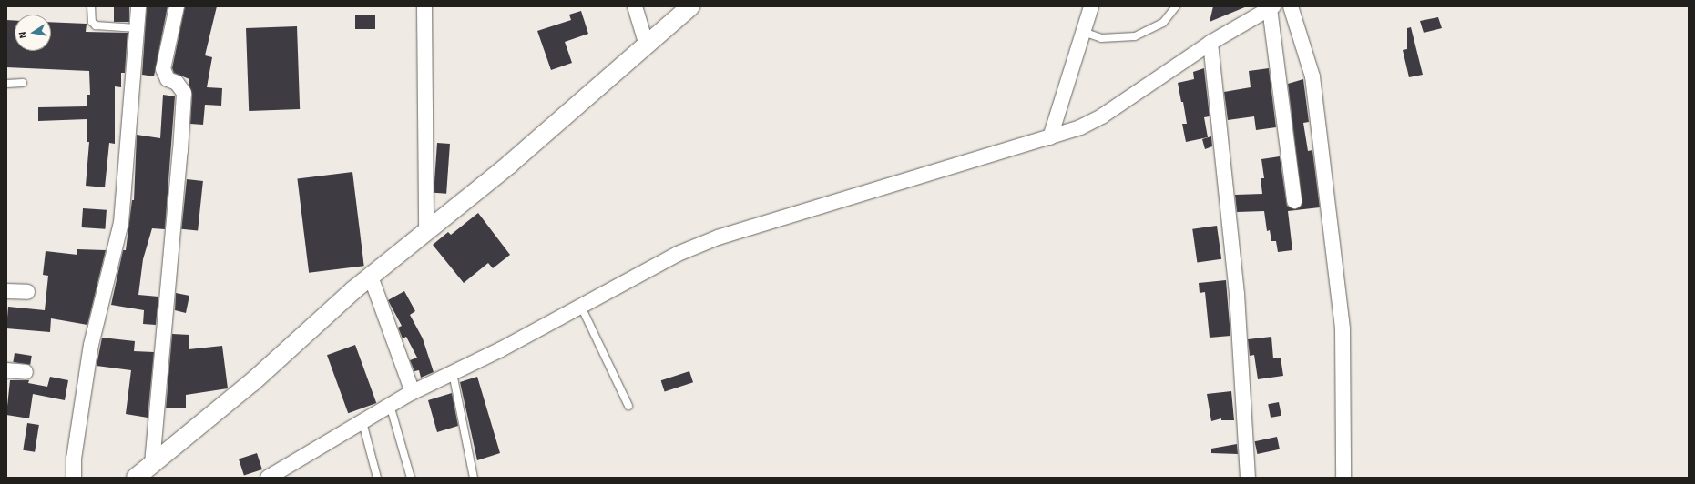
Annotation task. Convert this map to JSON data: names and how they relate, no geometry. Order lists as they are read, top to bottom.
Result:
{
  "north": "left"
}
